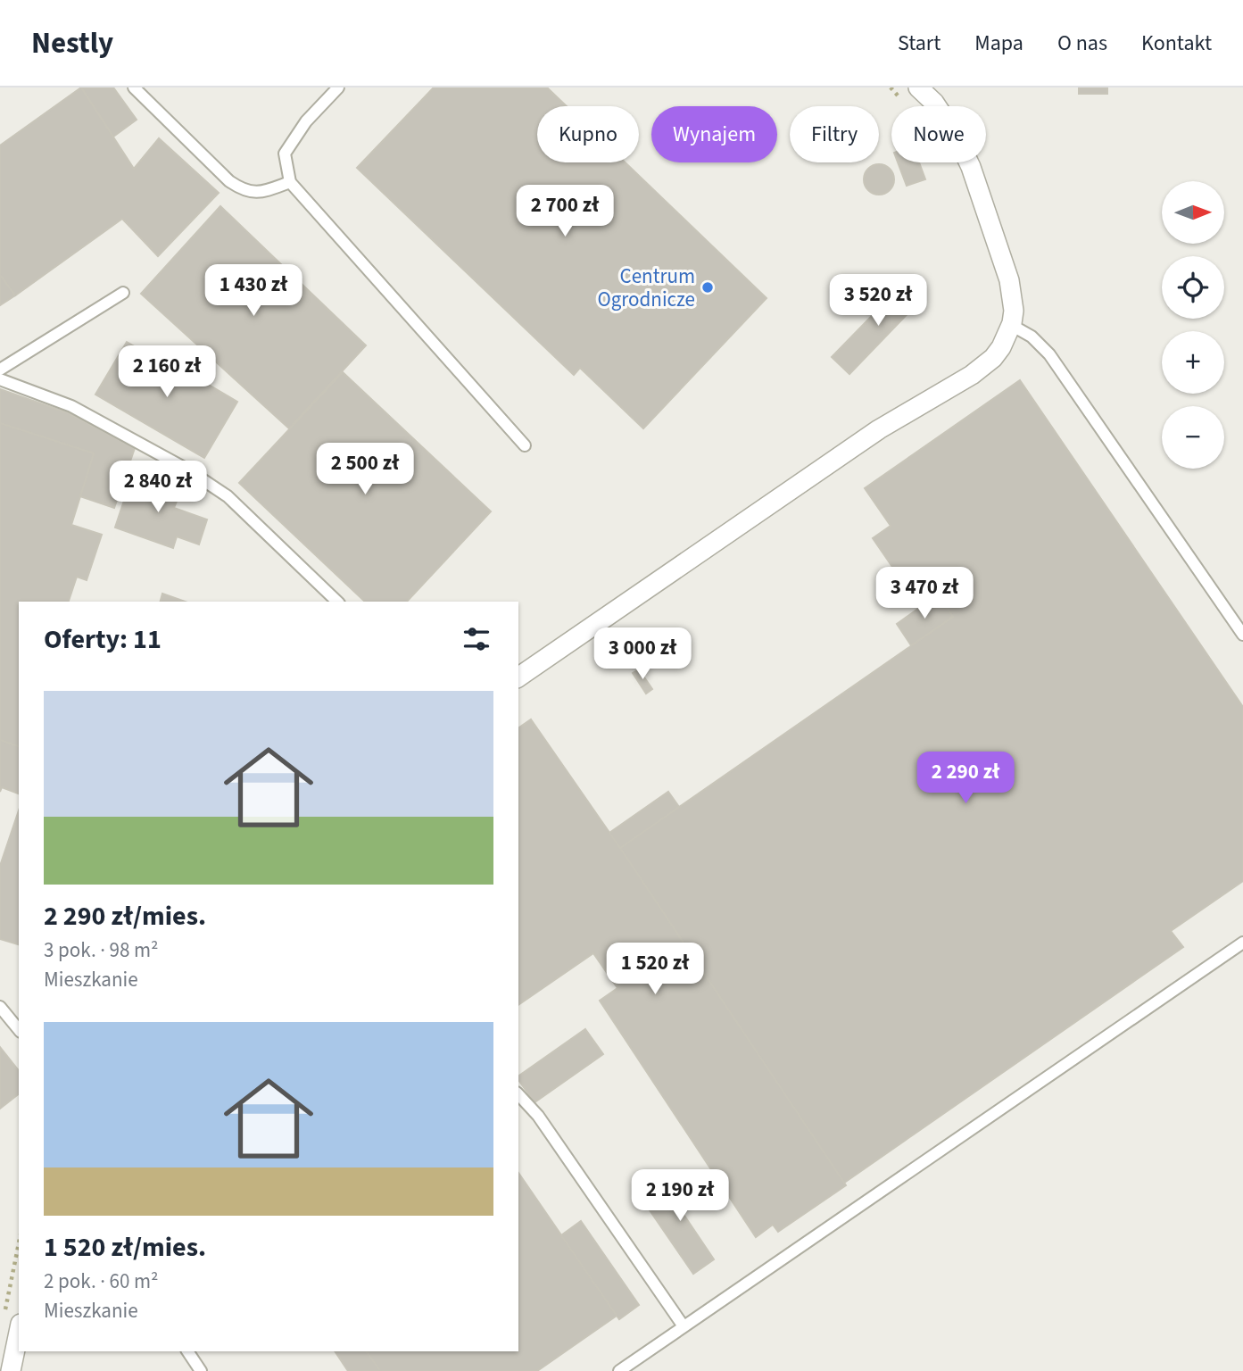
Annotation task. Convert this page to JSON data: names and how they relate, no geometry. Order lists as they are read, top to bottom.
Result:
{
  "places": ["Centrum Ogrodnicze"],
  "north": "right",
  "page": {
    "header": "Nestly",
    "nav": [
      "Start",
      "Mapa",
      "O nas",
      "Kontakt"
    ],
    "chip": [
      "Kupno",
      "Wynajem",
      "Filtry",
      "Nowe"
    ],
    "map_buttons": ["+", "−"],
    "price": [
      "2 700 zł",
      "1 430 zł",
      "3 520 zł",
      "2 160 zł",
      "2 500 zł",
      "2 840 zł",
      "3 470 zł",
      "3 000 zł",
      "2 290 zł",
      "1 520 zł",
      "2 190 zł"
    ],
    "heading": "Oferty: 11",
    "list": [
      {
        "name": "2 290 zł/mies.",
        "note": "3 pok. · 98 m² · Mieszkanie"
      },
      {
        "name": "1 520 zł/mies.",
        "note": "2 pok. · 60 m² · Mieszkanie"
      }
    ]
  }
}
